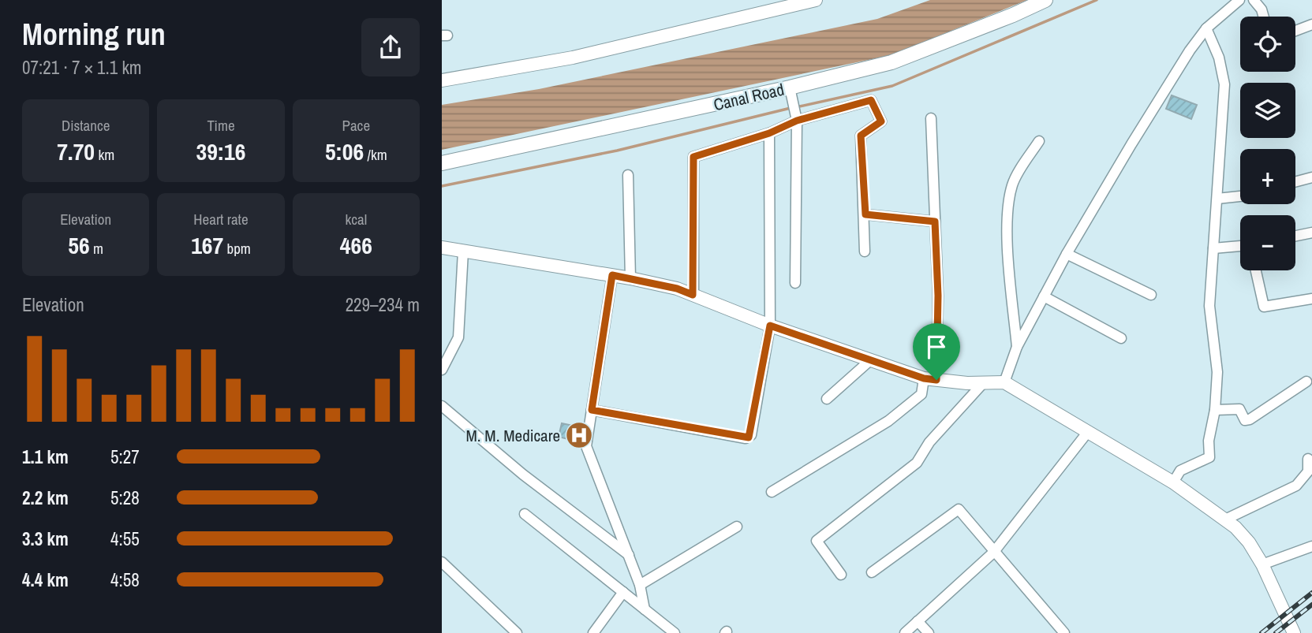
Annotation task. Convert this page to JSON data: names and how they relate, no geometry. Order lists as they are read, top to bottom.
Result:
{
  "streets": {
    "main road": ["Canal Road"]
  },
  "places": {
    "hospital": ["M. M. Medicare"]
  },
  "page": {
    "heading": ["Morning run", "07:21 · 7 × 1.1 km"],
    "map_buttons": ["+", "−"],
    "stats": [
      ["Distance", "7.70 km"],
      ["Time", "39:16"],
      ["Pace", "5:06 /km"],
      ["Elevation", "56 m"],
      ["Heart rate", "167 bpm"],
      ["kcal", "466"]
    ],
    "chart": ["Elevation", "229–234 m"],
    "list": [
      {
        "name": "1.1 km",
        "note": "5:27"
      },
      {
        "name": "2.2 km",
        "note": "5:28"
      },
      {
        "name": "3.3 km",
        "note": "4:55"
      },
      {
        "name": "4.4 km",
        "note": "4:58"
      }
    ]
  }
}
